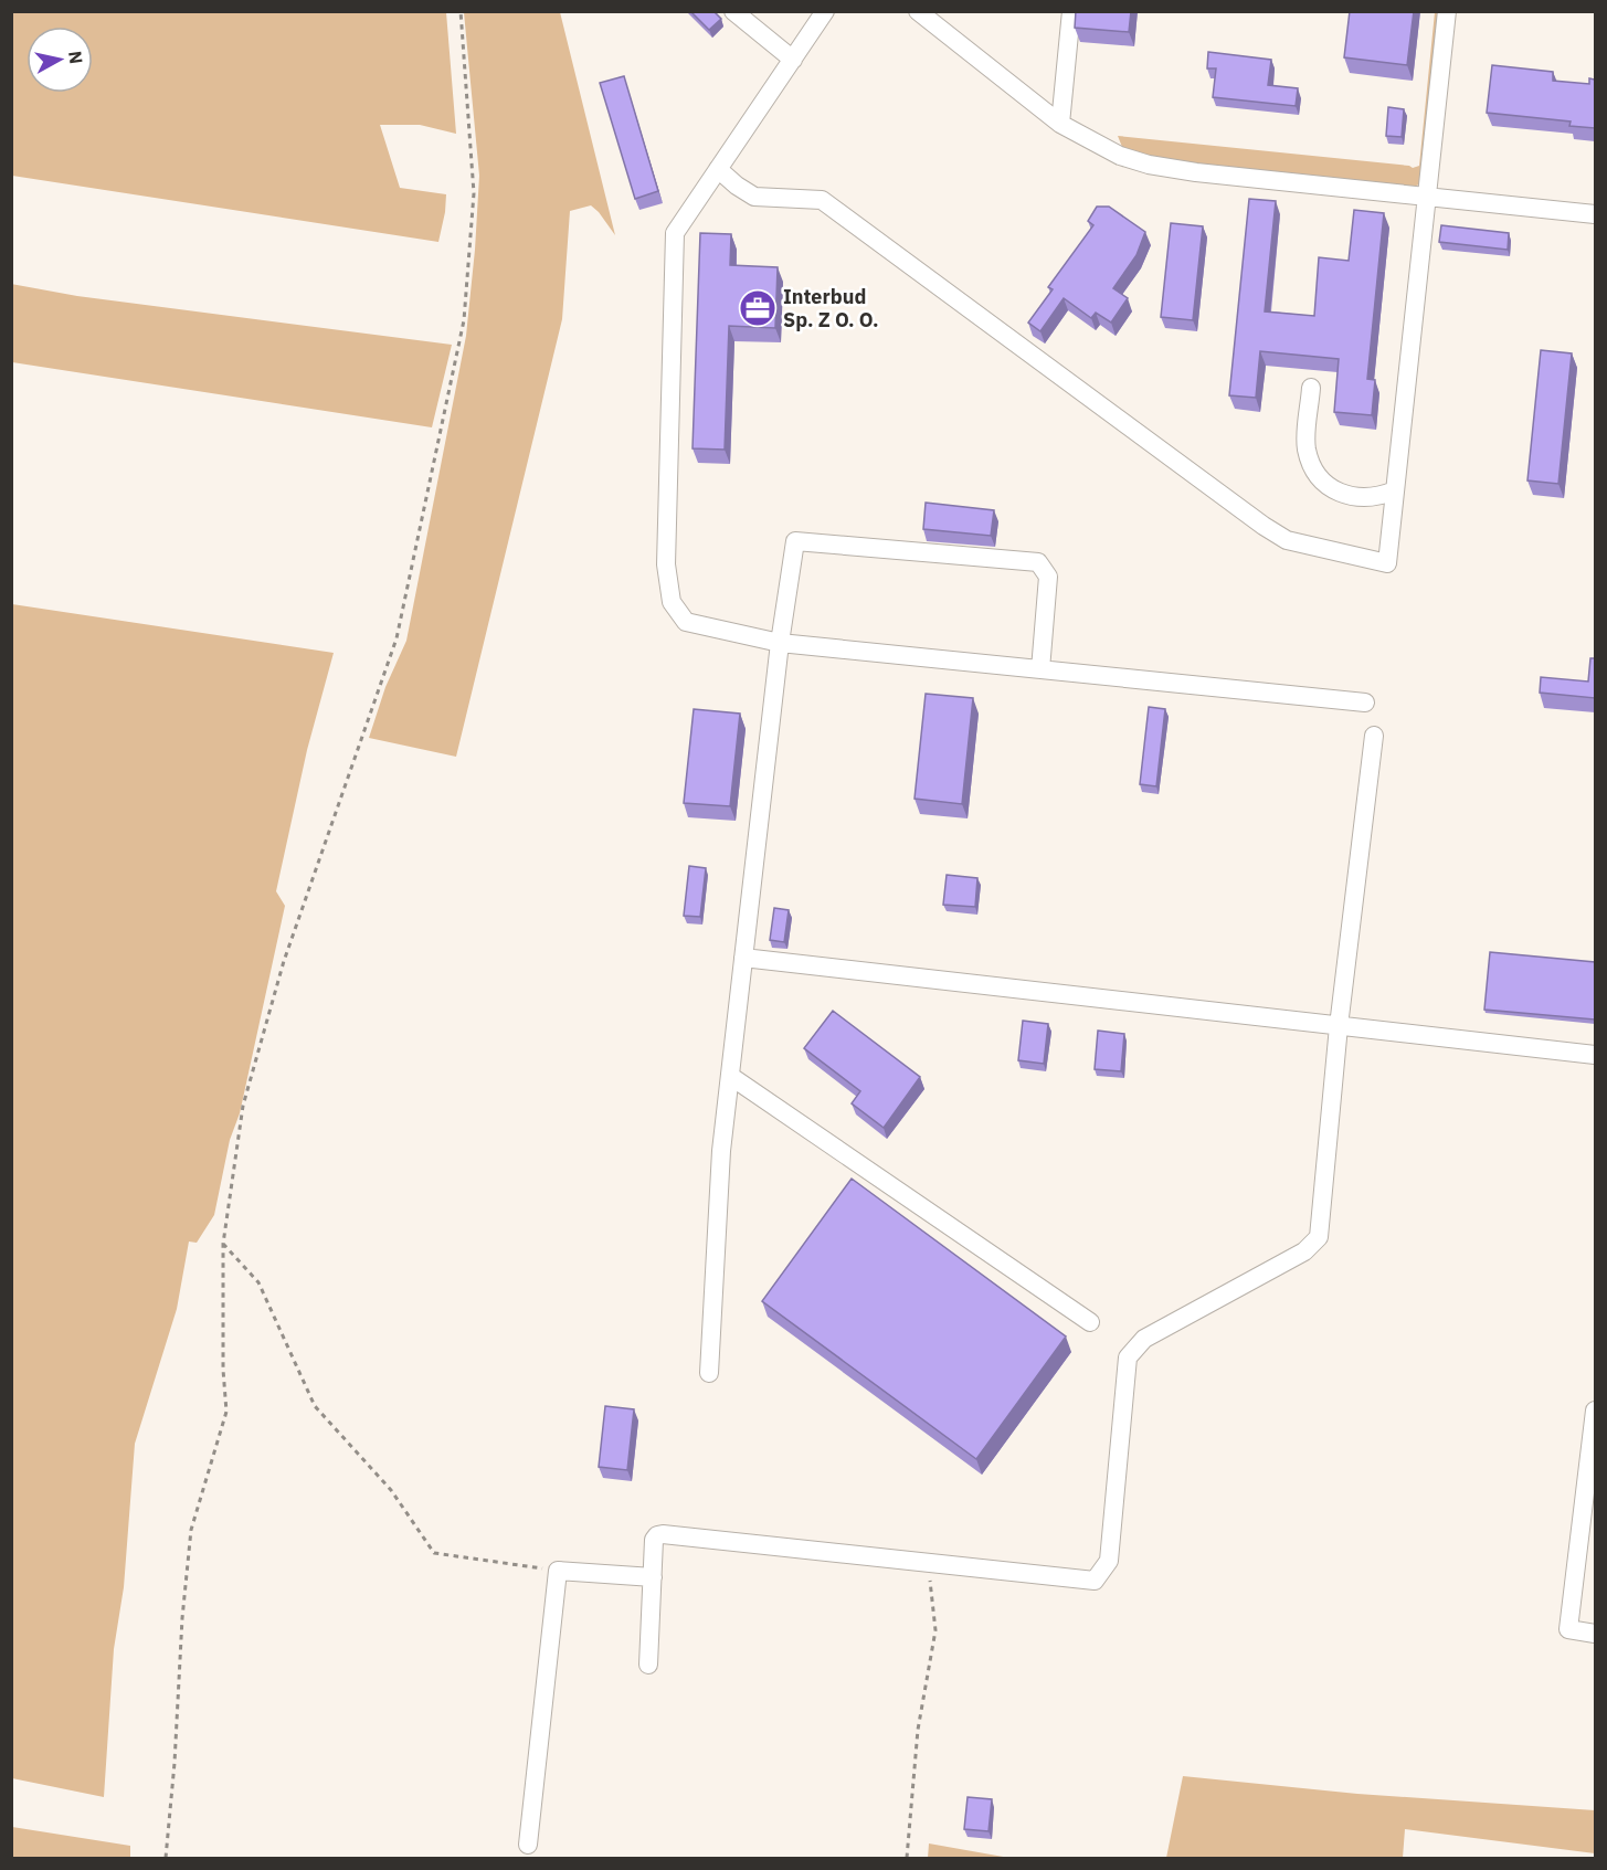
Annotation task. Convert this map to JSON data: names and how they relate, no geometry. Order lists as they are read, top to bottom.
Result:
{
  "places": {
    "office": ["Interbud Sp. Z O. O."]
  },
  "north": "right"
}
